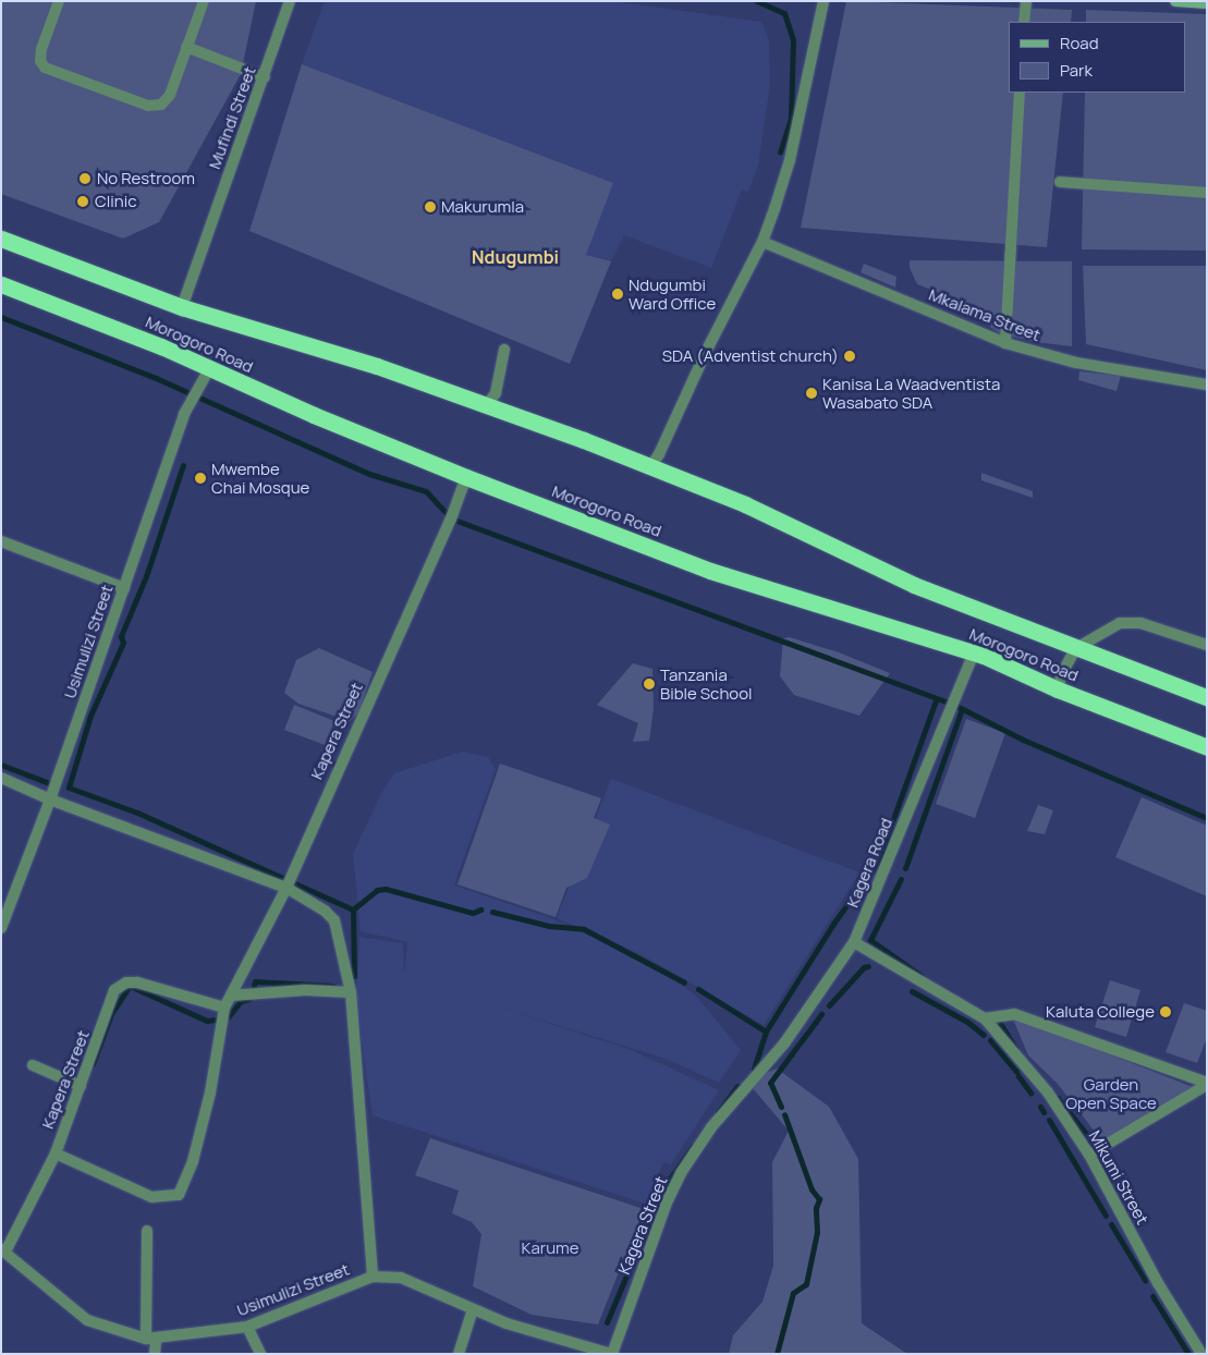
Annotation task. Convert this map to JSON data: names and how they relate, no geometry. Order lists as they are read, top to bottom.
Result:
{
  "streets": {
    "highway": ["Morogoro Road"],
    "street": [
      "Mufindi Street",
      "Mkalama Street",
      "Usimulizi Street",
      "Kapera Street",
      "Kagera Road",
      "Mikumi Street",
      "Kagera Street"
    ]
  },
  "crossings": [
    ["Mufindi Street", "Morogoro Road"],
    ["Morogoro Road", "Usimulizi Street"],
    ["Morogoro Road", "Kapera Street"],
    ["Morogoro Road", "Kagera Road"],
    ["Usimulizi Street", "Kapera Street"],
    ["Usimulizi Street", "Kagera Street"],
    ["Kagera Road", "Mikumi Street"],
    ["Kagera Road", "Kagera Street"]
  ],
  "districts": ["Ndugumbi"],
  "parks": ["Garden Open Space", "Karume"],
  "places": [
    "No Restroom",
    "Clinic",
    "Makurumla",
    "Ndugumbi Ward Office",
    "SDA (Adventist church)",
    "Kanisa La Waadventista Wasabato SDA",
    "Mwembe Chai Mosque",
    "Tanzania Bible School",
    "Kaluta College"
  ],
  "legend": ["Road", "Park"]
}
